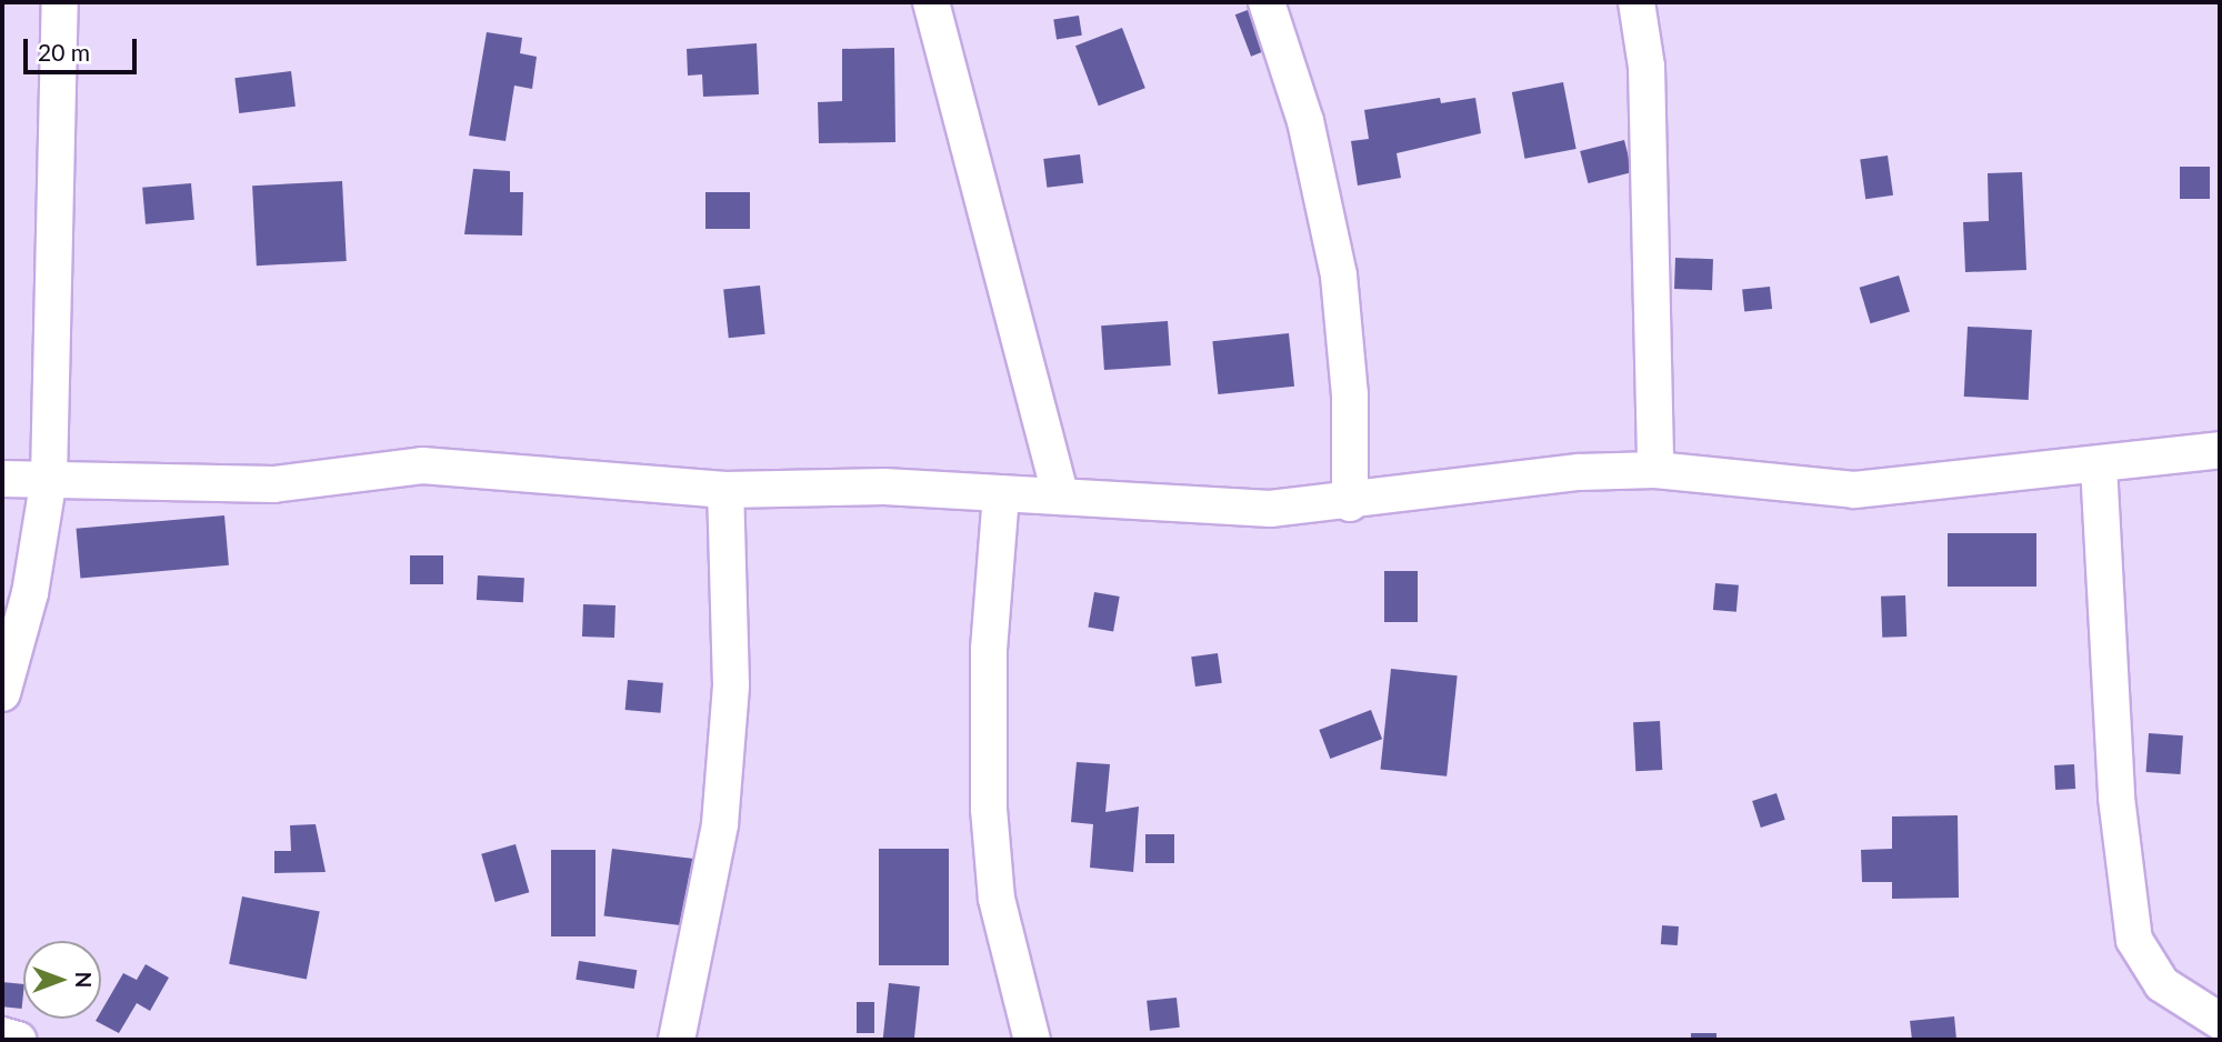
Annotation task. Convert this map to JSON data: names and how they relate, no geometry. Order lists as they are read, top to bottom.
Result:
{
  "scale_bar": "20 m",
  "north": "right"
}
